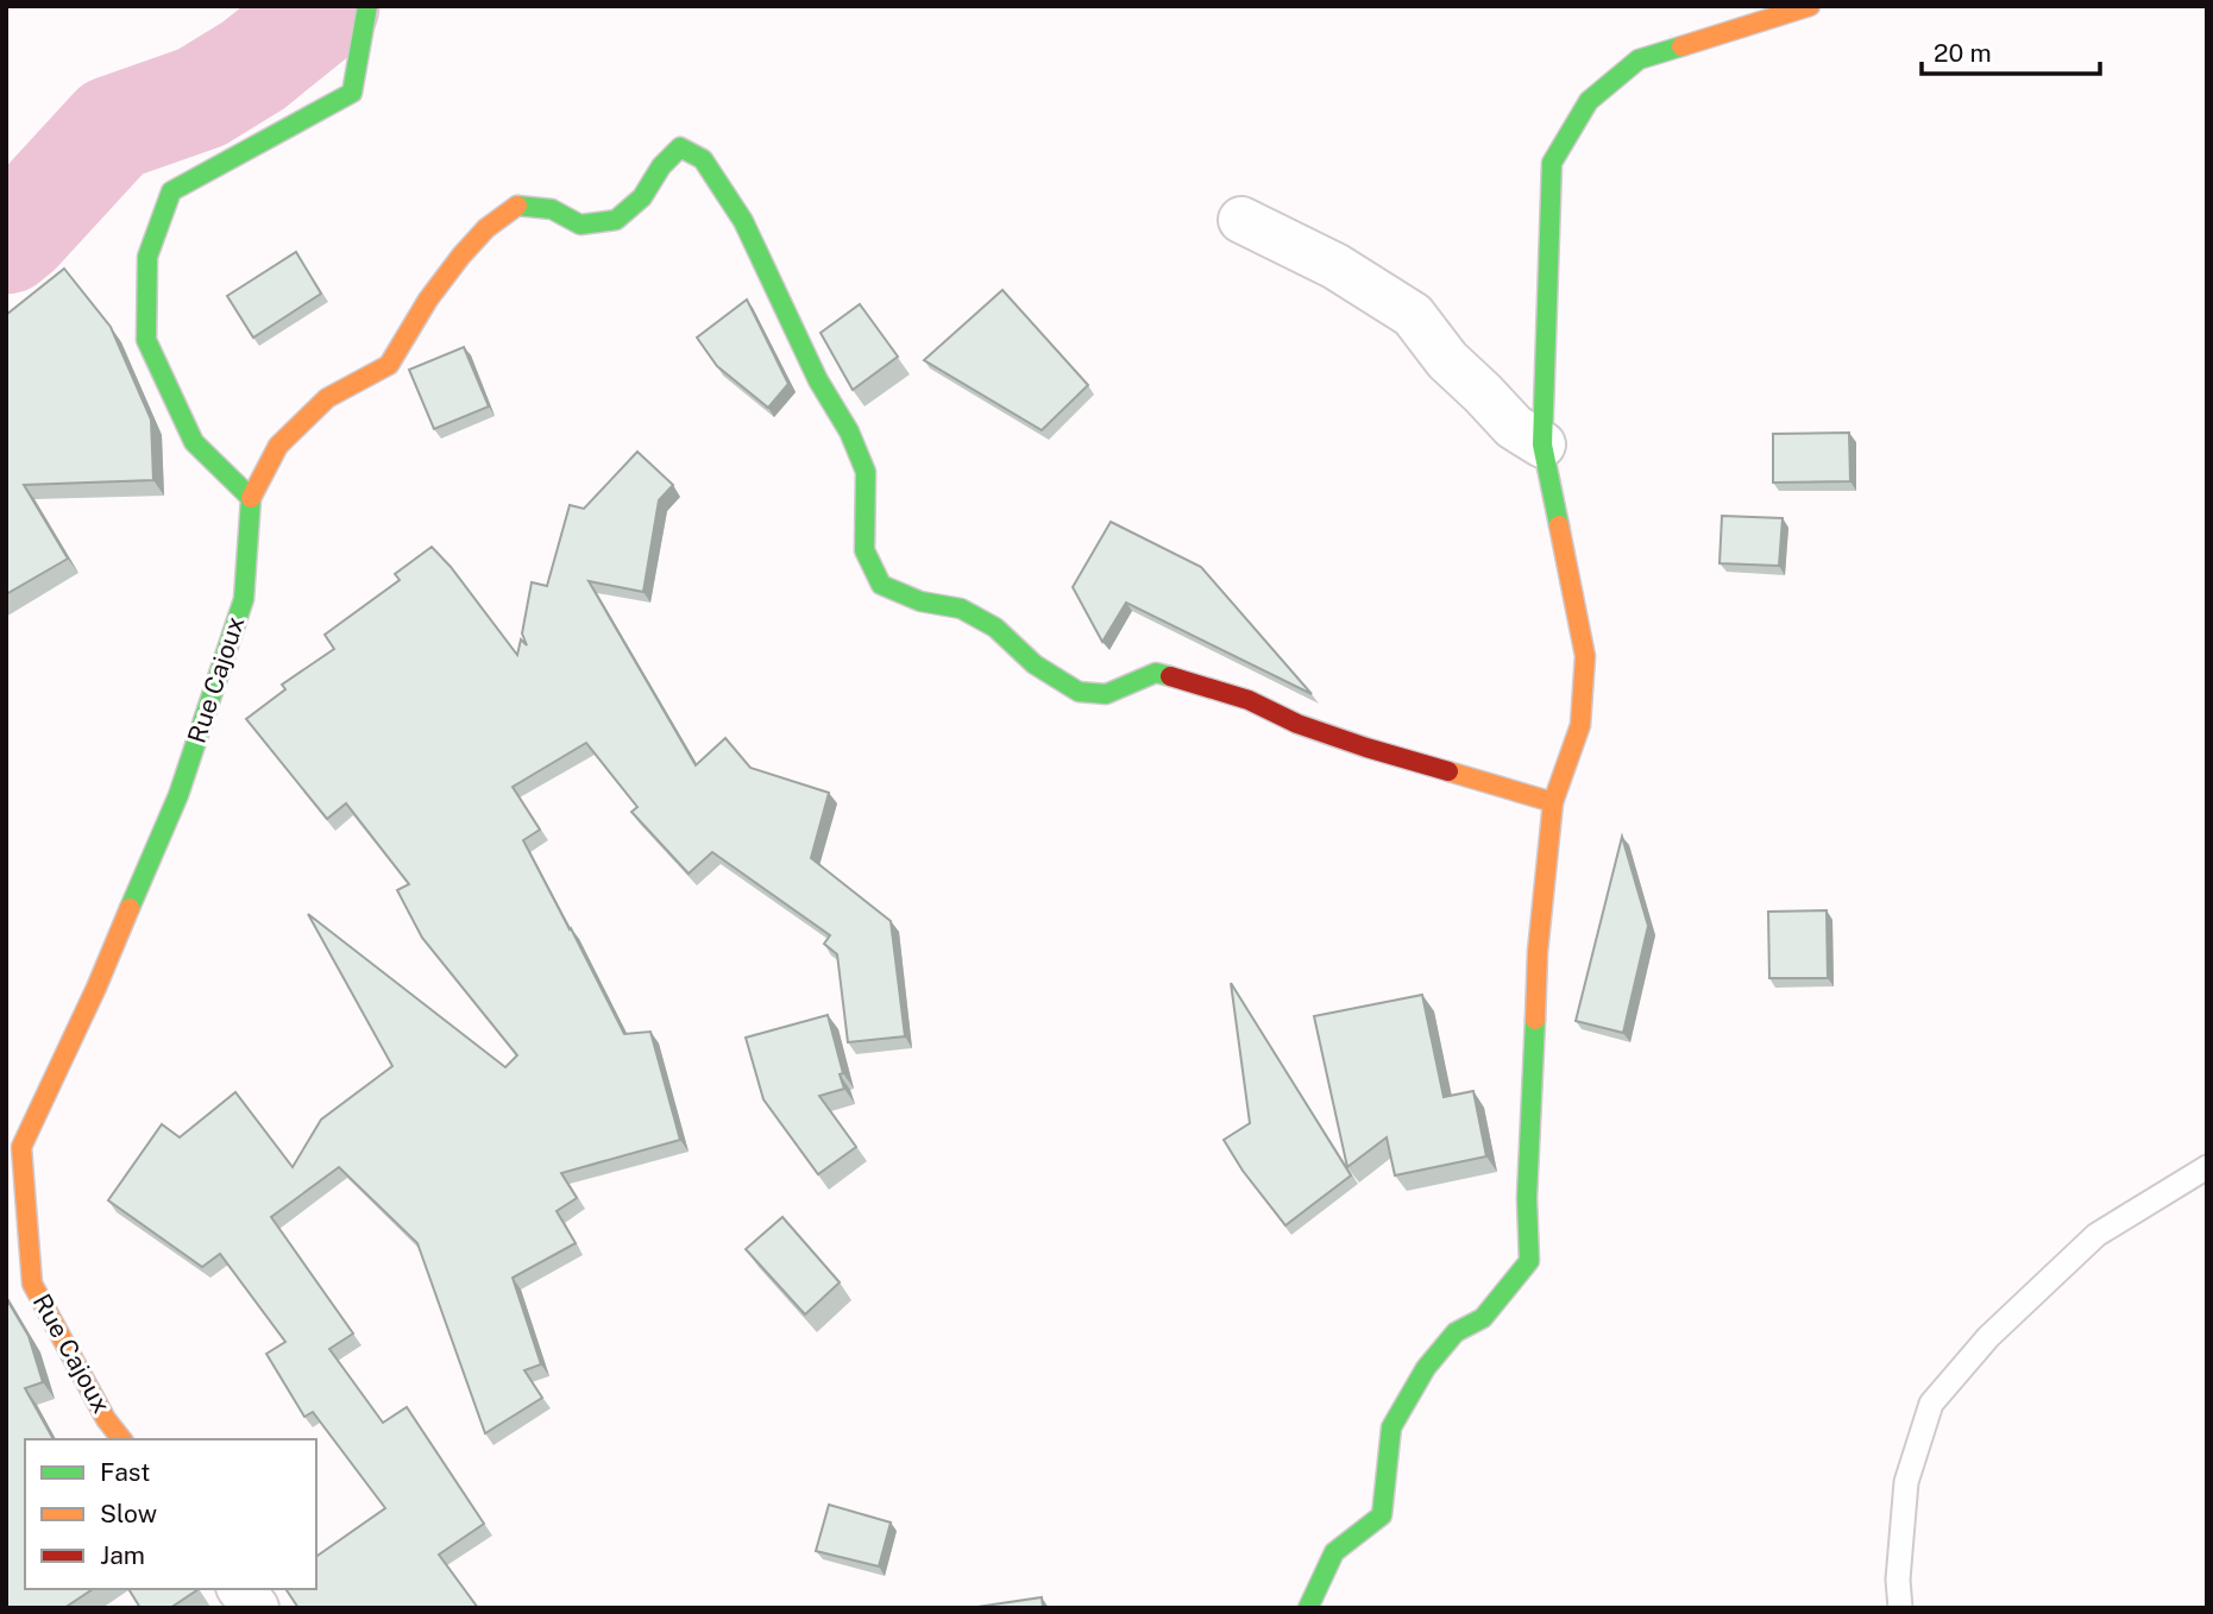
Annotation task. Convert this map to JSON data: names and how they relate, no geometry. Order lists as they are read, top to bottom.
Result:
{
  "streets": {
    "street": ["Rue Cajoux"]
  },
  "legend": ["Fast", "Slow", "Jam"],
  "scale_bar": "20 m"
}
